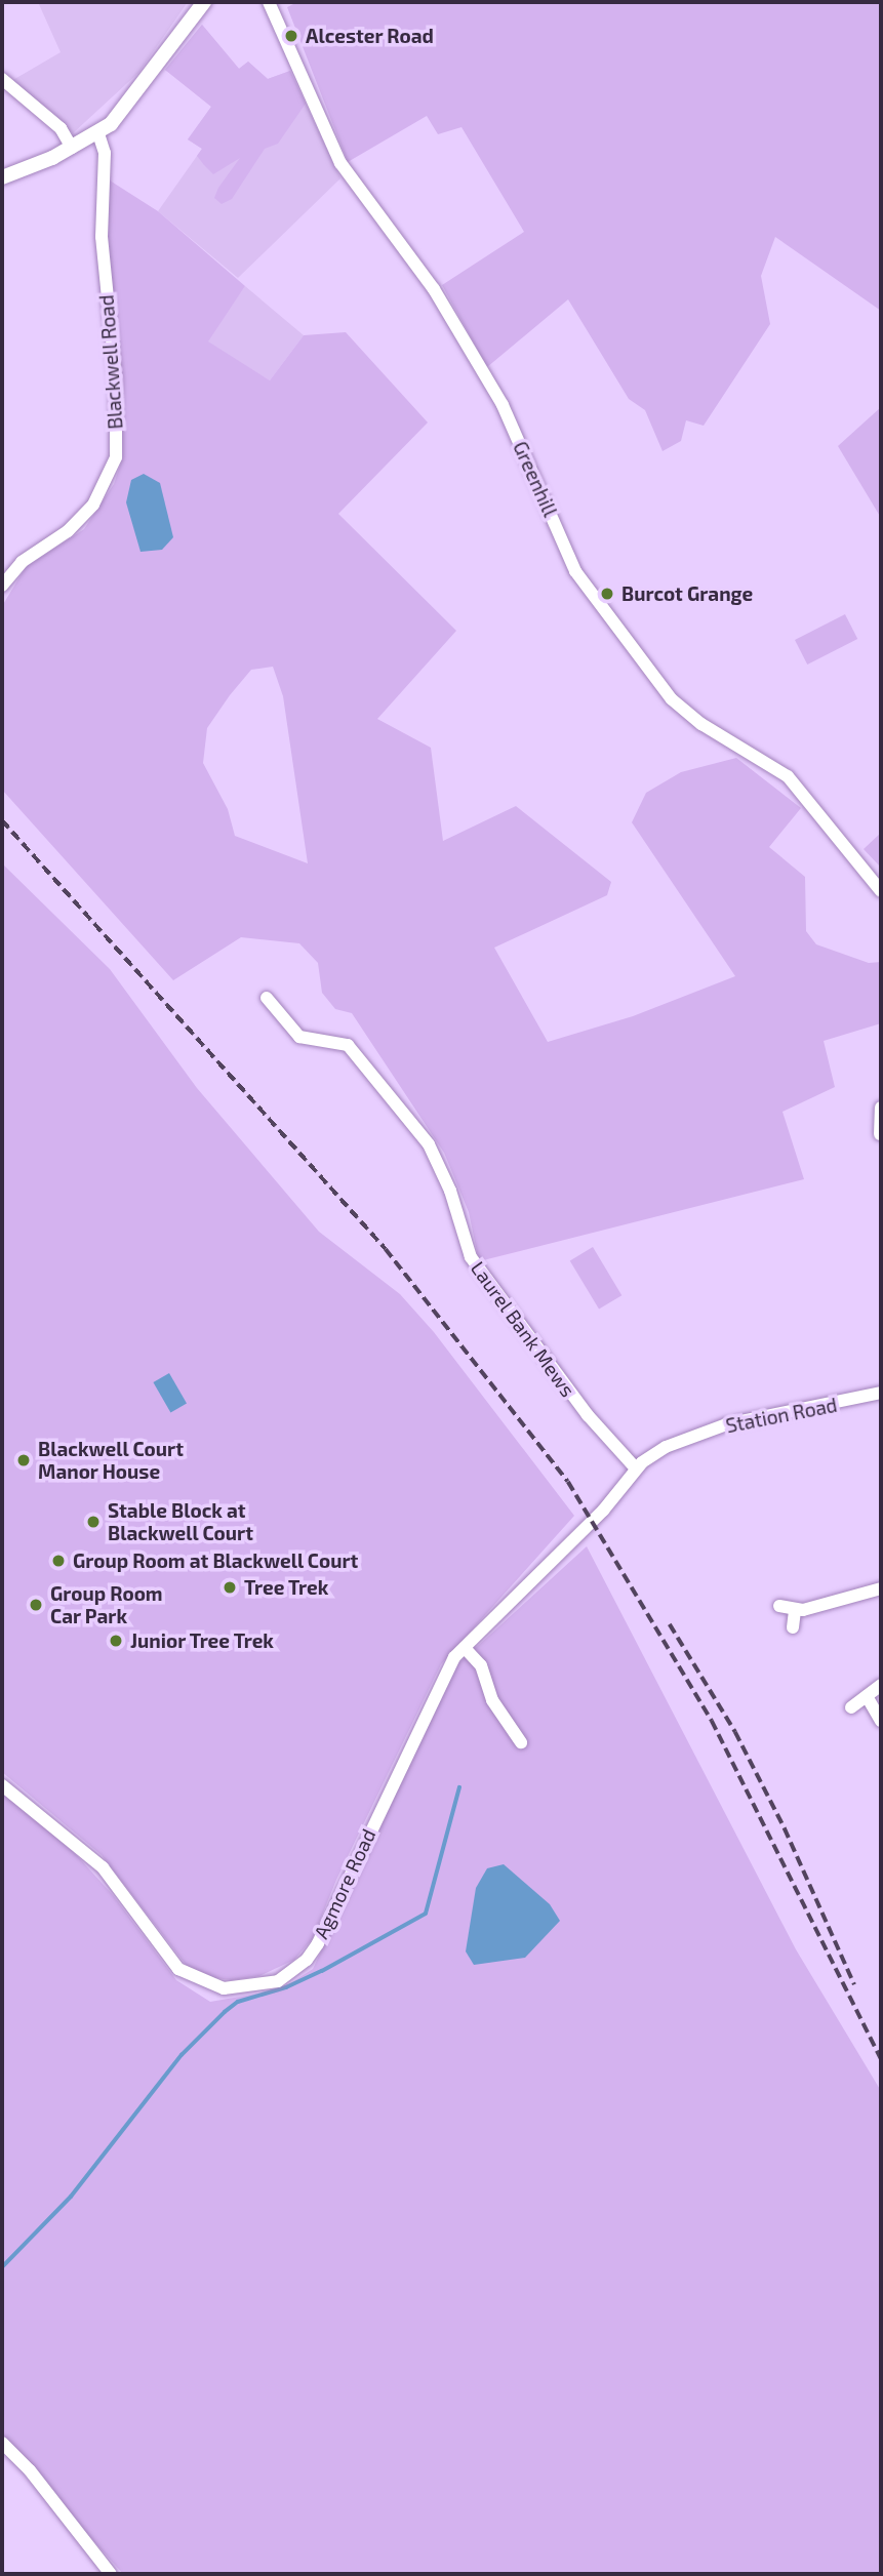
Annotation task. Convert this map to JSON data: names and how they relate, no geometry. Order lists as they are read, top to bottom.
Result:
{
  "streets": {
    "street": [
      "Blackwell Road",
      "Greenhill",
      "Laurel Bank Mews",
      "Station Road",
      "Agmore Road"
    ]
  },
  "crossings": [
    ["Laurel Bank Mews", "Station Road"],
    ["Station Road", "Agmore Road"]
  ],
  "places": [
    "Alcester Road",
    "Burcot Grange",
    "Blackwell Court Manor House",
    "Stable Block at Blackwell Court",
    "Group Room at Blackwell Court",
    "Tree Trek",
    "Group Room Car Park",
    "Junior Tree Trek"
  ]
}
